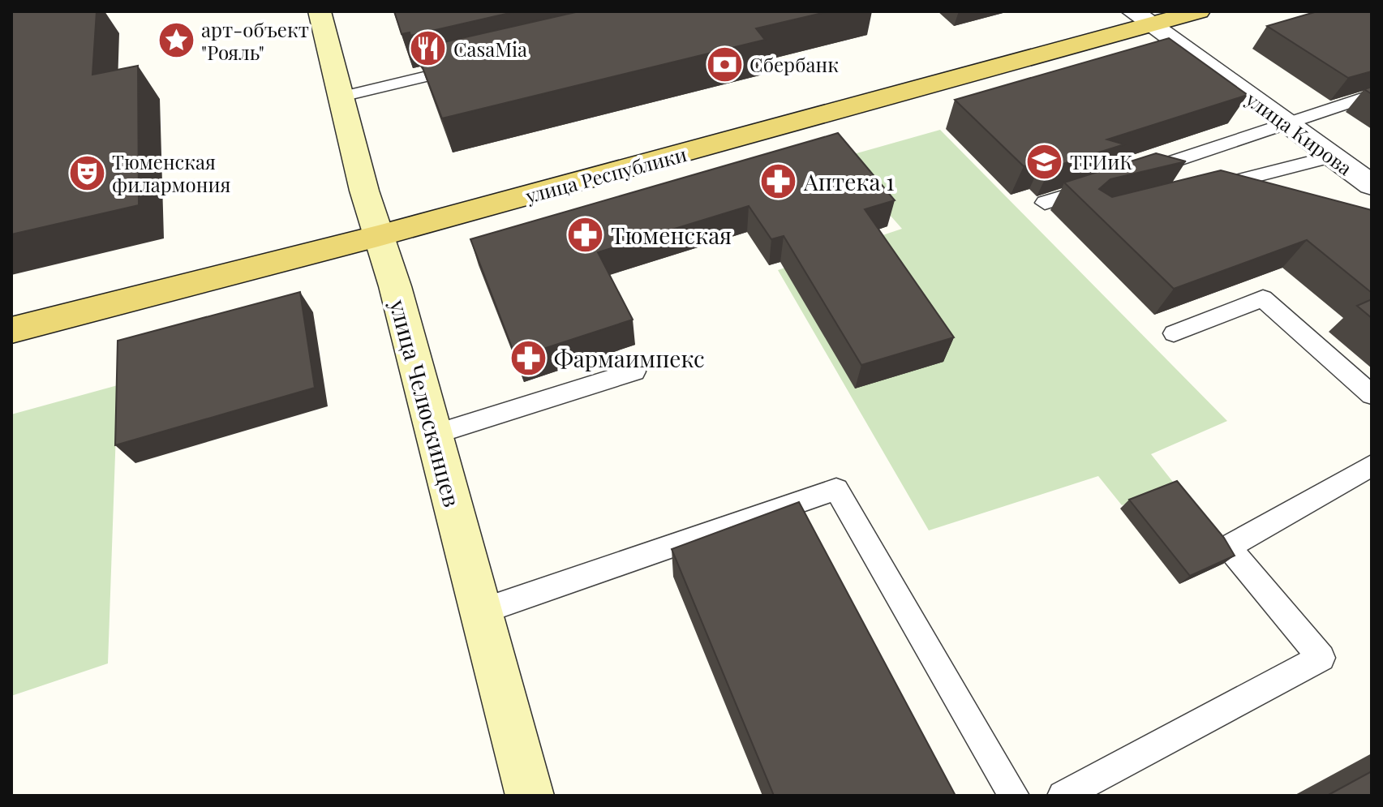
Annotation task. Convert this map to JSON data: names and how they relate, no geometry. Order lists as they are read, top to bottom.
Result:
{
  "streets": {
    "main road": ["улица Республики", "улица Челюскинцев"],
    "street": ["улица Кирова"]
  },
  "crossings": [
    ["улица Кирова", "улица Республики"],
    ["улица Республики", "улица Челюскинцев"]
  ],
  "places": {
    "place": ["арт-объект \"Рояль\""],
    "restaurant": ["CasaMia"],
    "bank": ["Сбербанк"],
    "school or university": ["ТГИиК"],
    "theatre": ["Тюменская филармония"],
    "pharmacy": ["Аптека 1", "Тюменская", "Фармаимпекс"]
  }
}
